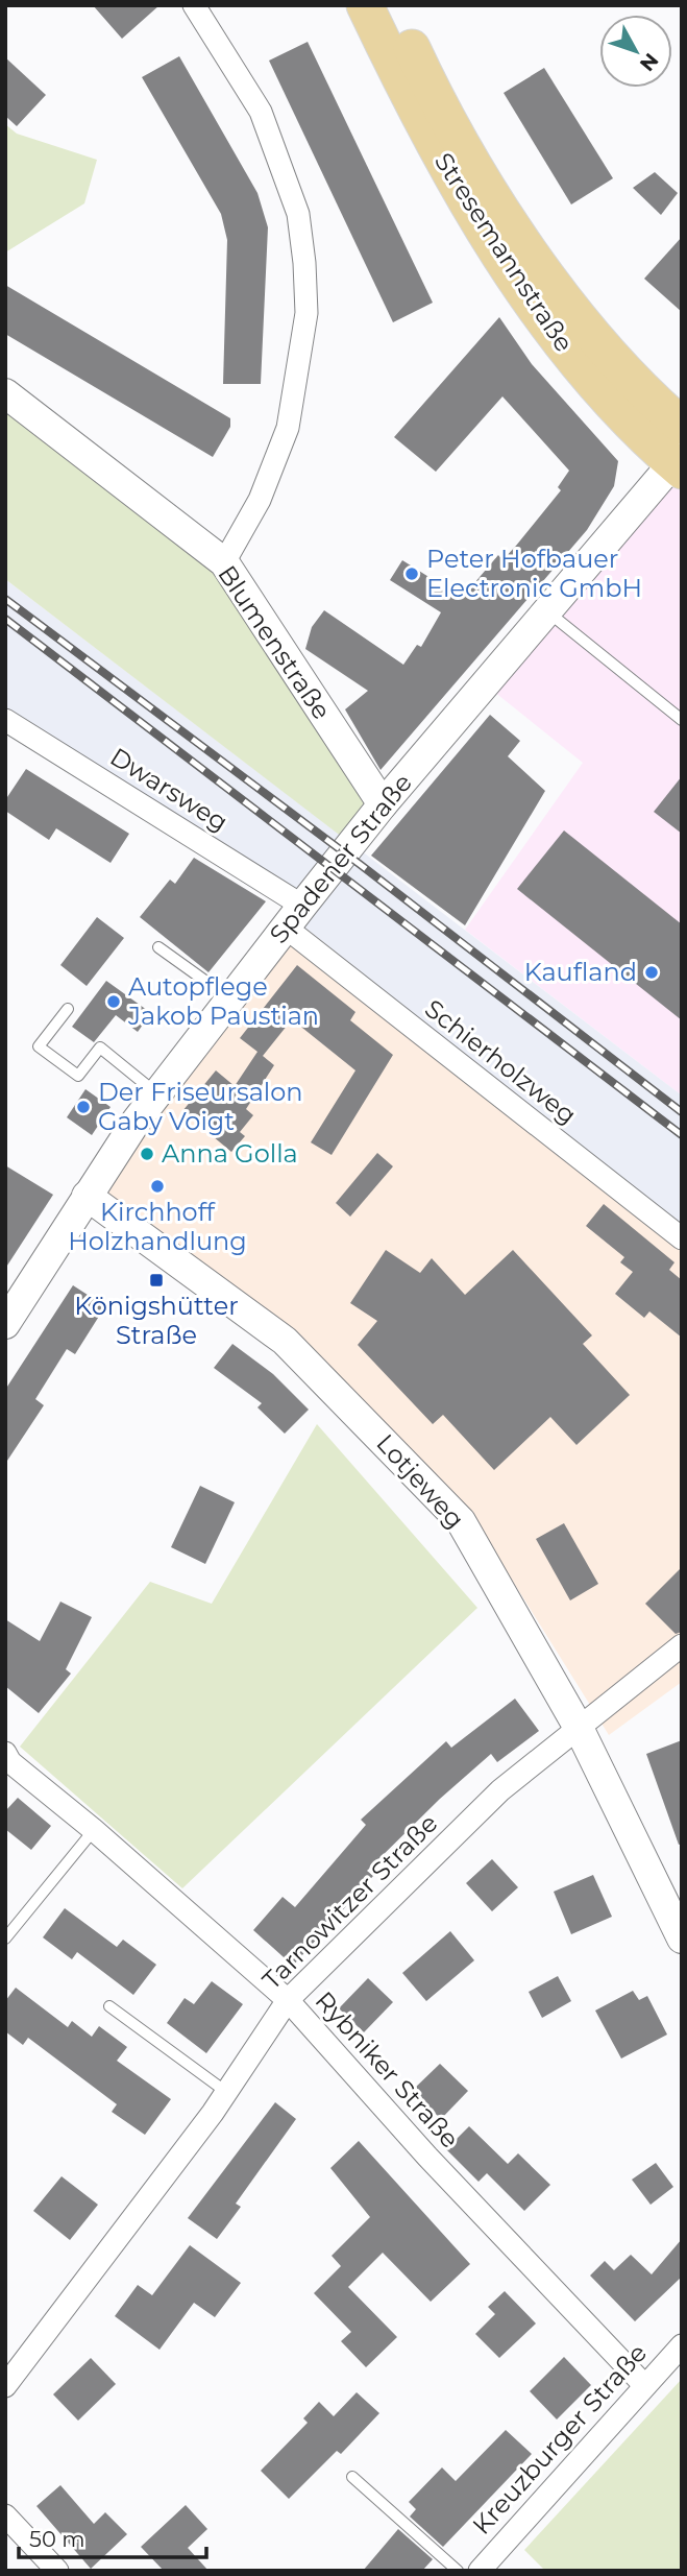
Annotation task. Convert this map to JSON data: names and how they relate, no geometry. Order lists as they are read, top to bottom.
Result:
{
  "streets": {
    "main road": ["Stresemannstraße"],
    "street": [
      "Blumenstraße",
      "Dwarsweg",
      "Spadener Straße",
      "Schierholzweg",
      "Lotjeweg",
      "Tarnowitzer Straße",
      "Rybniker Straße",
      "Kreuzburger Straße"
    ]
  },
  "crossings": [
    ["Stresemannstraße", "Spadener Straße"],
    ["Blumenstraße", "Spadener Straße"],
    ["Dwarsweg", "Spadener Straße"],
    ["Dwarsweg", "Schierholzweg"],
    ["Spadener Straße", "Schierholzweg"],
    ["Spadener Straße", "Lotjeweg"],
    ["Lotjeweg", "Tarnowitzer Straße"],
    ["Tarnowitzer Straße", "Rybniker Straße"],
    ["Rybniker Straße", "Kreuzburger Straße"]
  ],
  "places": {
    "other": [
      "Peter Hofbauer Electronic GmbH",
      "Kaufland",
      "Autopflege Jakob Paustian",
      "Der Friseursalon Gaby Voigt",
      "Anna Golla",
      "Kirchhoff Holzhandlung"
    ],
    "transit": ["Königshütter Straße"]
  },
  "scale_bar": "50 m",
  "north": "bottom right"
}
